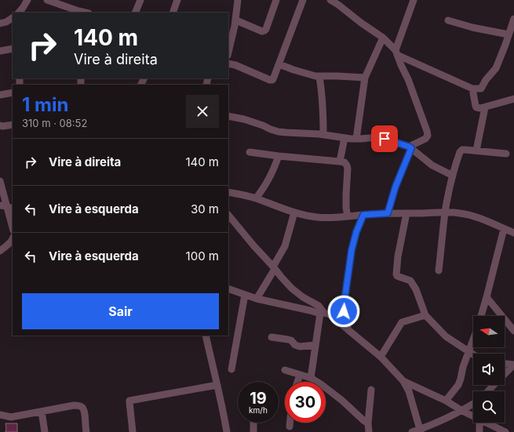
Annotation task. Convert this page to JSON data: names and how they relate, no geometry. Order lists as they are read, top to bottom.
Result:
{
  "north": "left",
  "page": {
    "turn": ["140 m", "Vire à direita"],
    "heading": ["1 min", "310 m · 08:52"],
    "list": [
      {
        "name": "Vire à direita",
        "value": "140 m"
      },
      {
        "name": "Vire à esquerda",
        "value": "30 m"
      },
      {
        "name": "Vire à esquerda",
        "value": "100 m"
      }
    ],
    "buttons": "Sair",
    "speed": "19 km/h",
    "limit": "30"
  }
}
